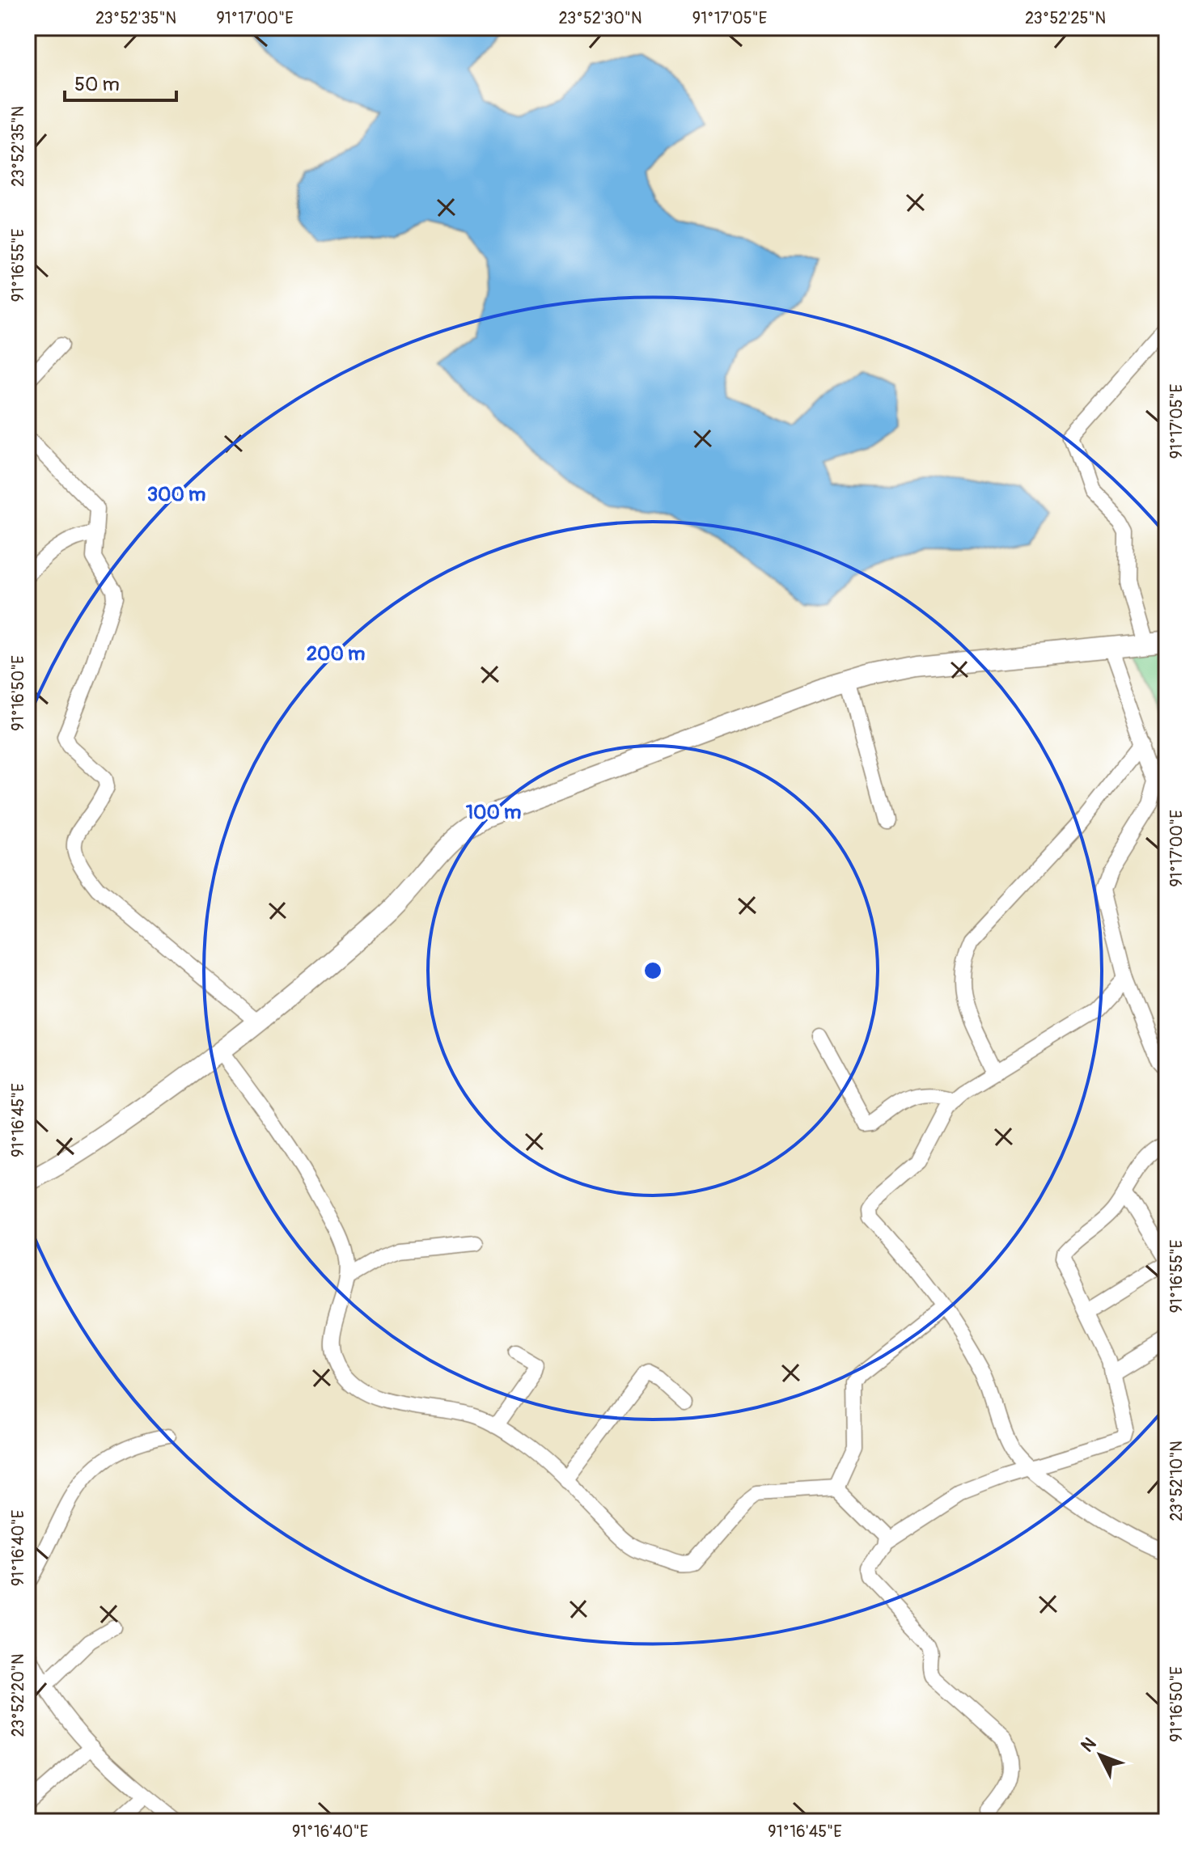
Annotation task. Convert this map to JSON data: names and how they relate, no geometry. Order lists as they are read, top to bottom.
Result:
{
  "scale_bar": "50 m",
  "north": "top left",
  "coordinates": [
    "23°52'35\"N",
    "91°17'00\"E",
    "23°52'30\"N",
    "91°17'05\"E",
    "23°52'25\"N",
    "91°16'55\"E",
    "91°16'50\"E",
    "91°16'45\"E",
    "23°52'10\"N",
    "91°16'40\"E",
    "23°52'20\"N"
  ],
  "rings": ["300 m", "200 m", "100 m"]
}
